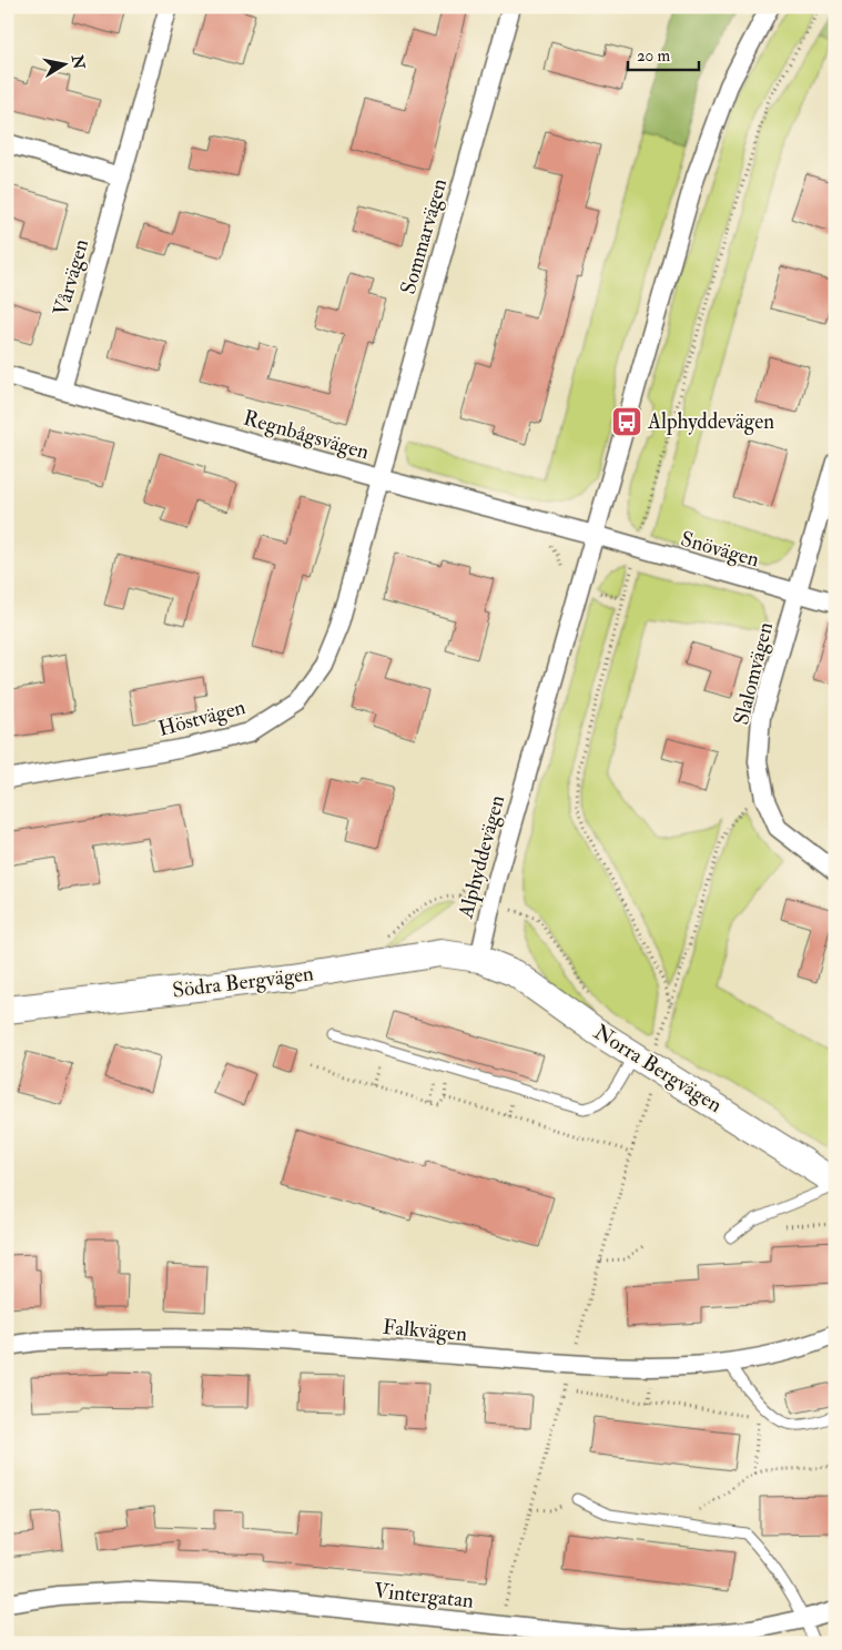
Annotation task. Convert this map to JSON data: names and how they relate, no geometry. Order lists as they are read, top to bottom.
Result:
{
  "streets": {
    "street": [
      "Sommarvägen",
      "Vårvägen",
      "Regnbågsvägen",
      "Snövägen",
      "Slalomvägen",
      "Höstvägen",
      "Alphyddevägen",
      "Södra Bergvägen",
      "Norra Bergvägen",
      "Falkvägen",
      "Vintergatan"
    ]
  },
  "crossings": [
    ["Sommarvägen", "Regnbågsvägen"],
    ["Sommarvägen", "Höstvägen"],
    ["Vårvägen", "Regnbågsvägen"],
    ["Regnbågsvägen", "Snövägen"],
    ["Regnbågsvägen", "Höstvägen"],
    ["Regnbågsvägen", "Alphyddevägen"],
    ["Snövägen", "Slalomvägen"],
    ["Snövägen", "Alphyddevägen"],
    ["Alphyddevägen", "Södra Bergvägen"],
    ["Alphyddevägen", "Norra Bergvägen"],
    ["Södra Bergvägen", "Norra Bergvägen"]
  ],
  "places": {
    "bus stop": ["Alphyddevägen"]
  },
  "scale_bar": "20 m",
  "north": "right"
}
